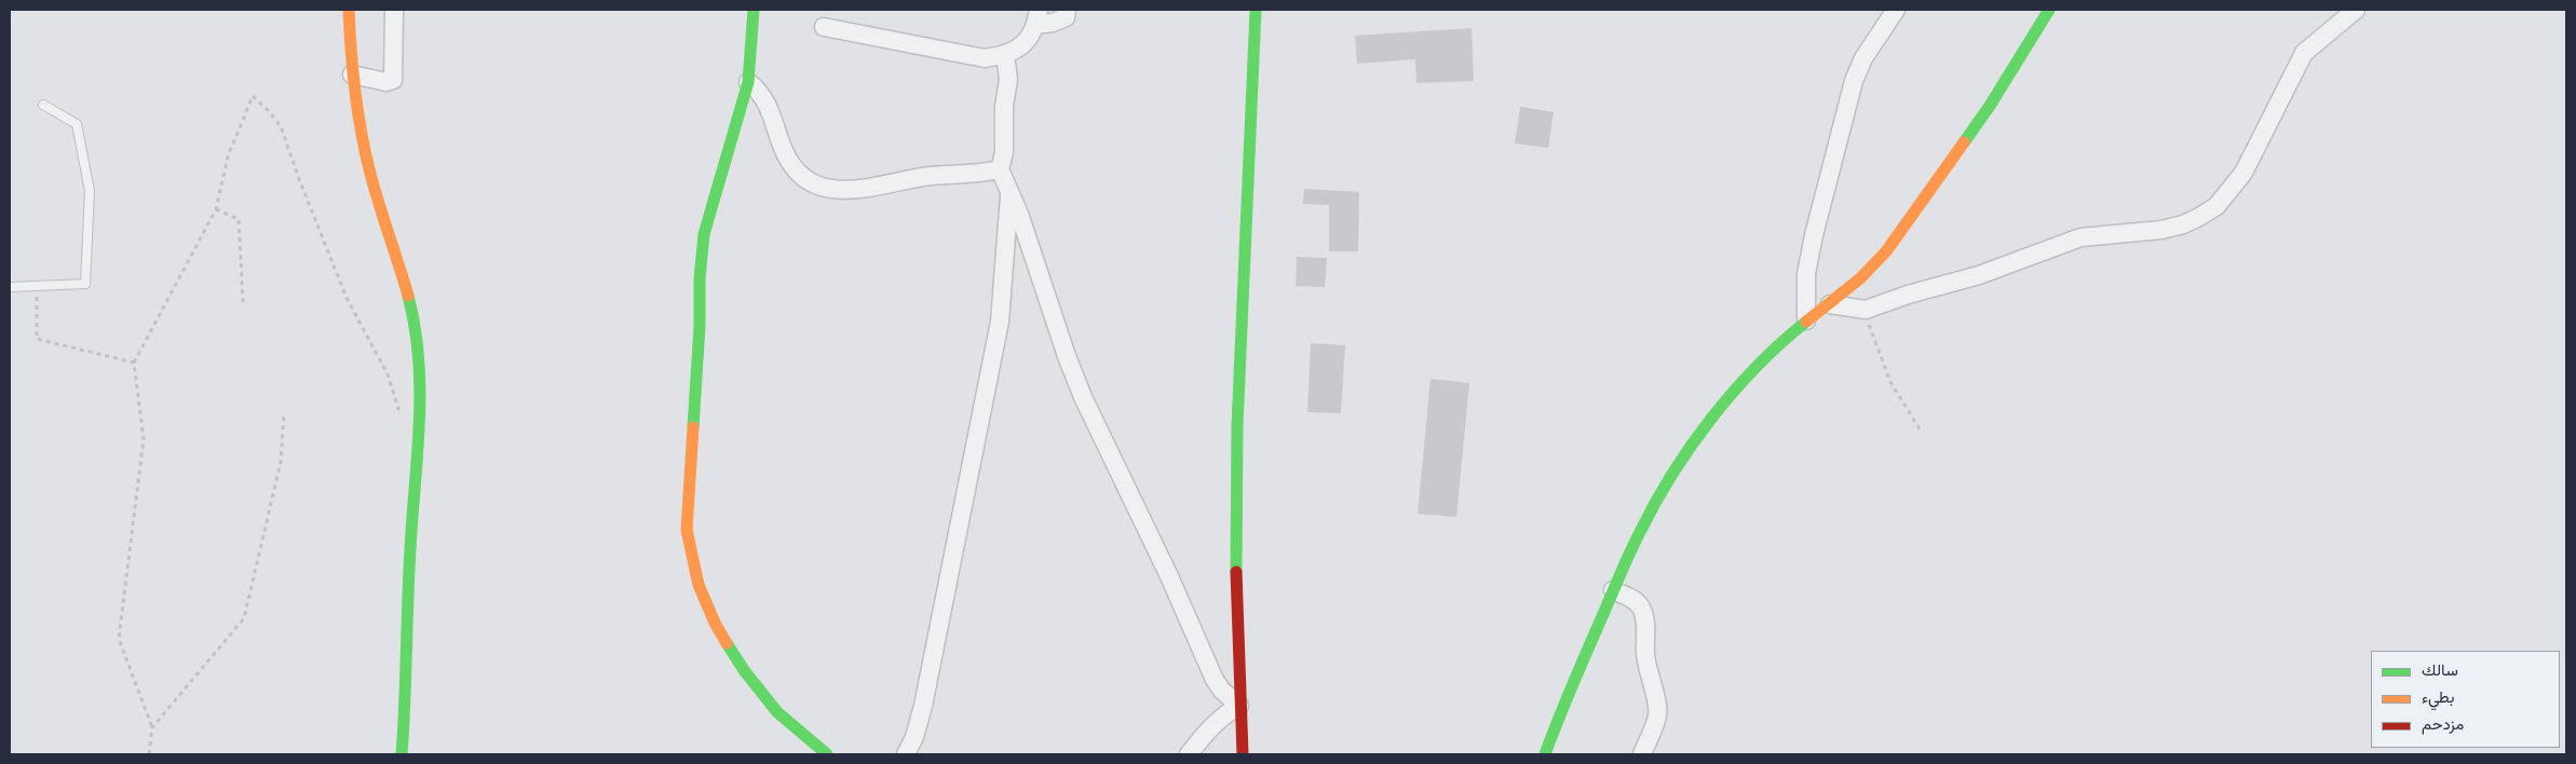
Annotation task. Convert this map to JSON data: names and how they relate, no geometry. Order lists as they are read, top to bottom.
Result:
{
  "legend": ["سالك", "بطيء", "مزدحم"]
}
